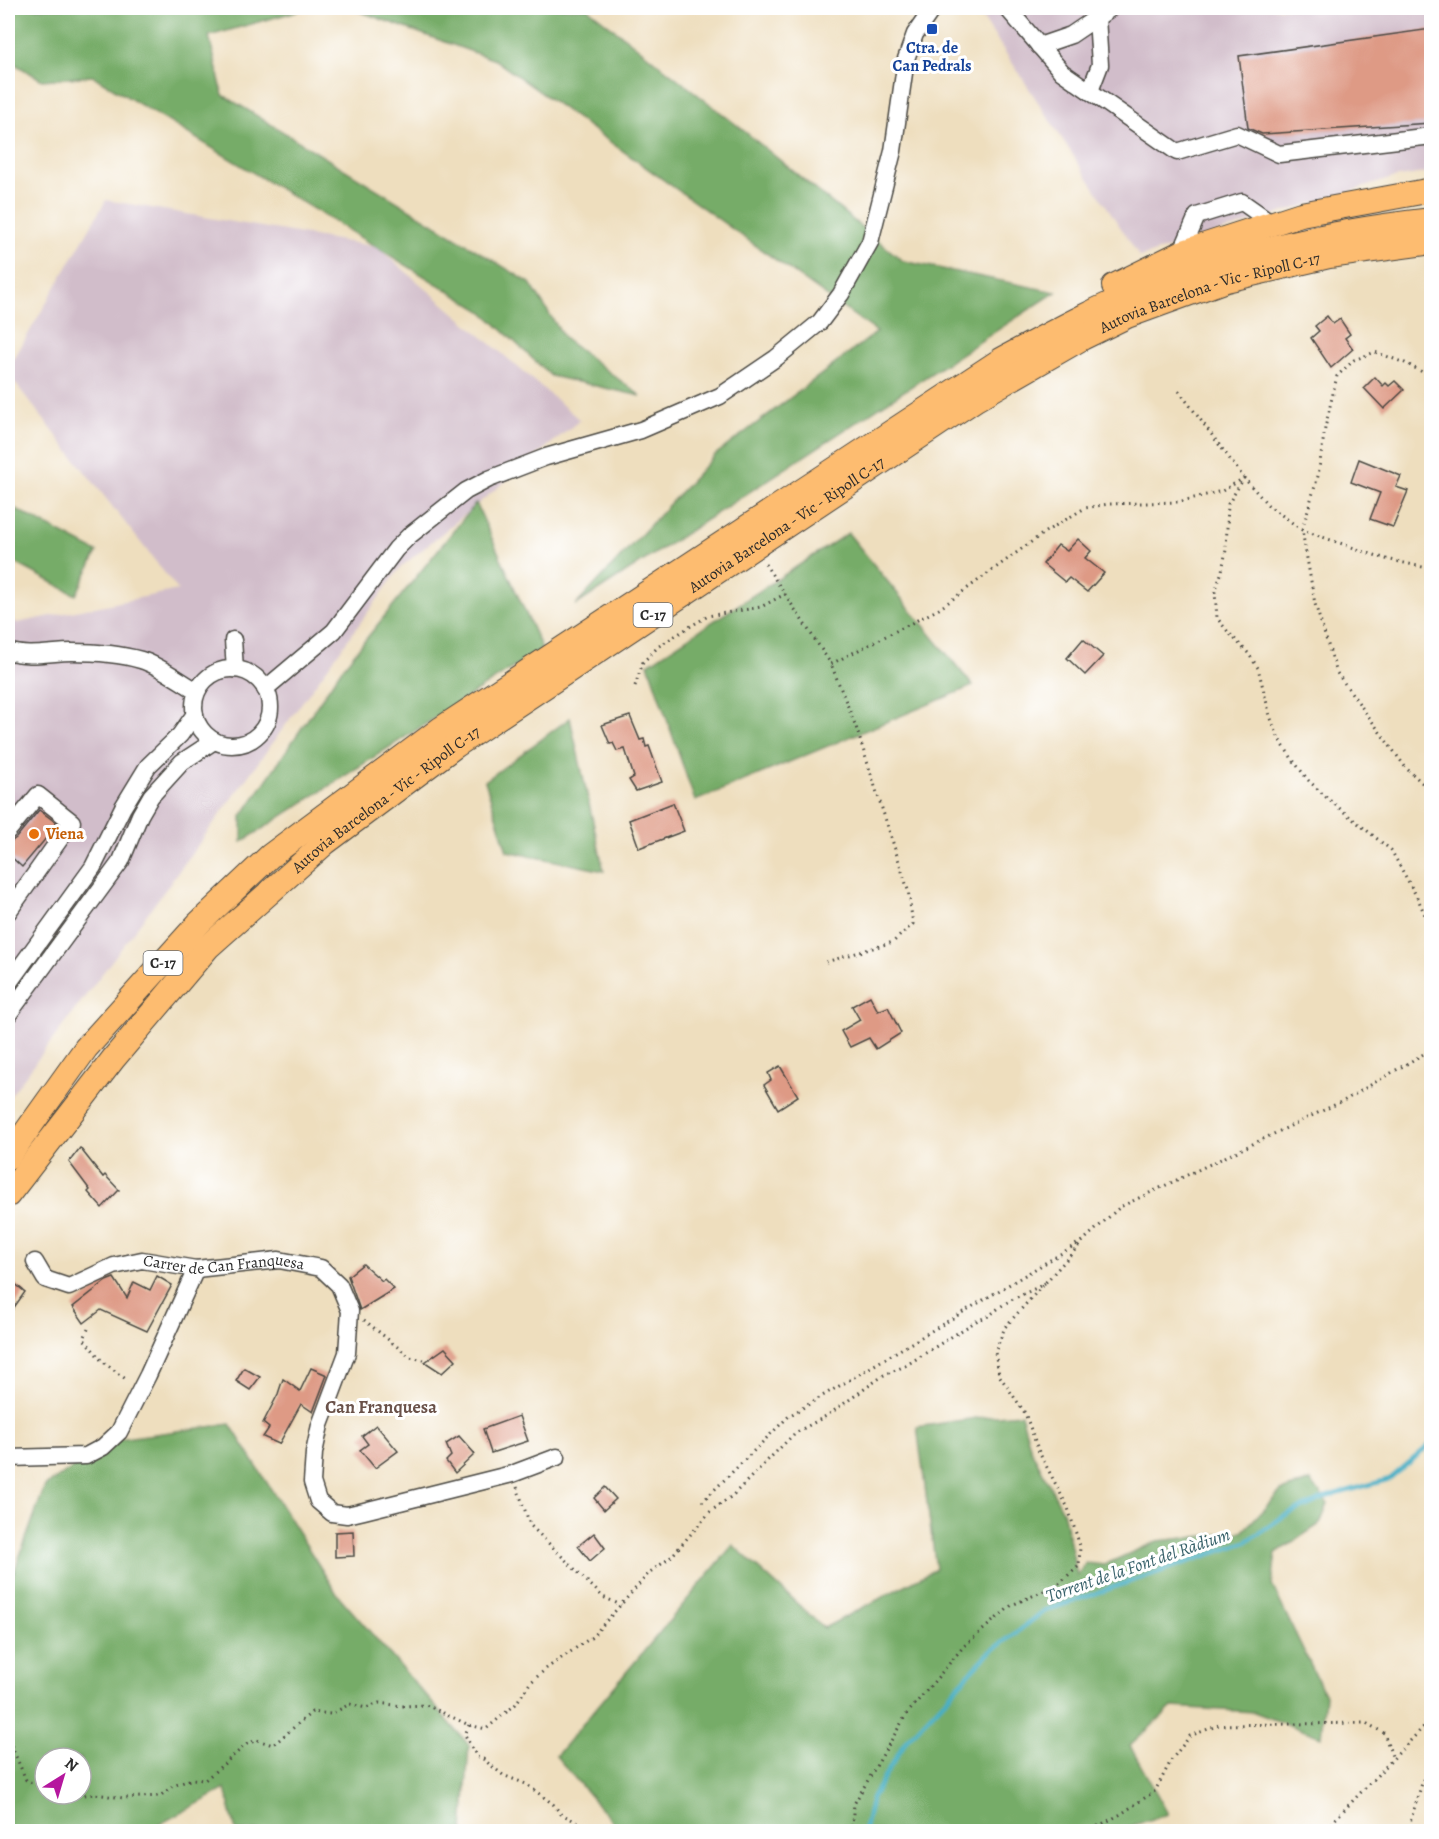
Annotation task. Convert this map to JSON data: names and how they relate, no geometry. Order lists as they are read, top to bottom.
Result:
{
  "streets": {
    "highway": ["Autovia Barcelona - Vic - Ripoll C-17", "C-17"],
    "street": ["Carrer de Can Franquesa"]
  },
  "districts": ["Can Franquesa"],
  "water": ["Torrent de la Font del Ràdium"],
  "places": {
    "transit": ["Ctra. de Can Pedrals"],
    "other": ["Viena"]
  },
  "north": "top right"
}
